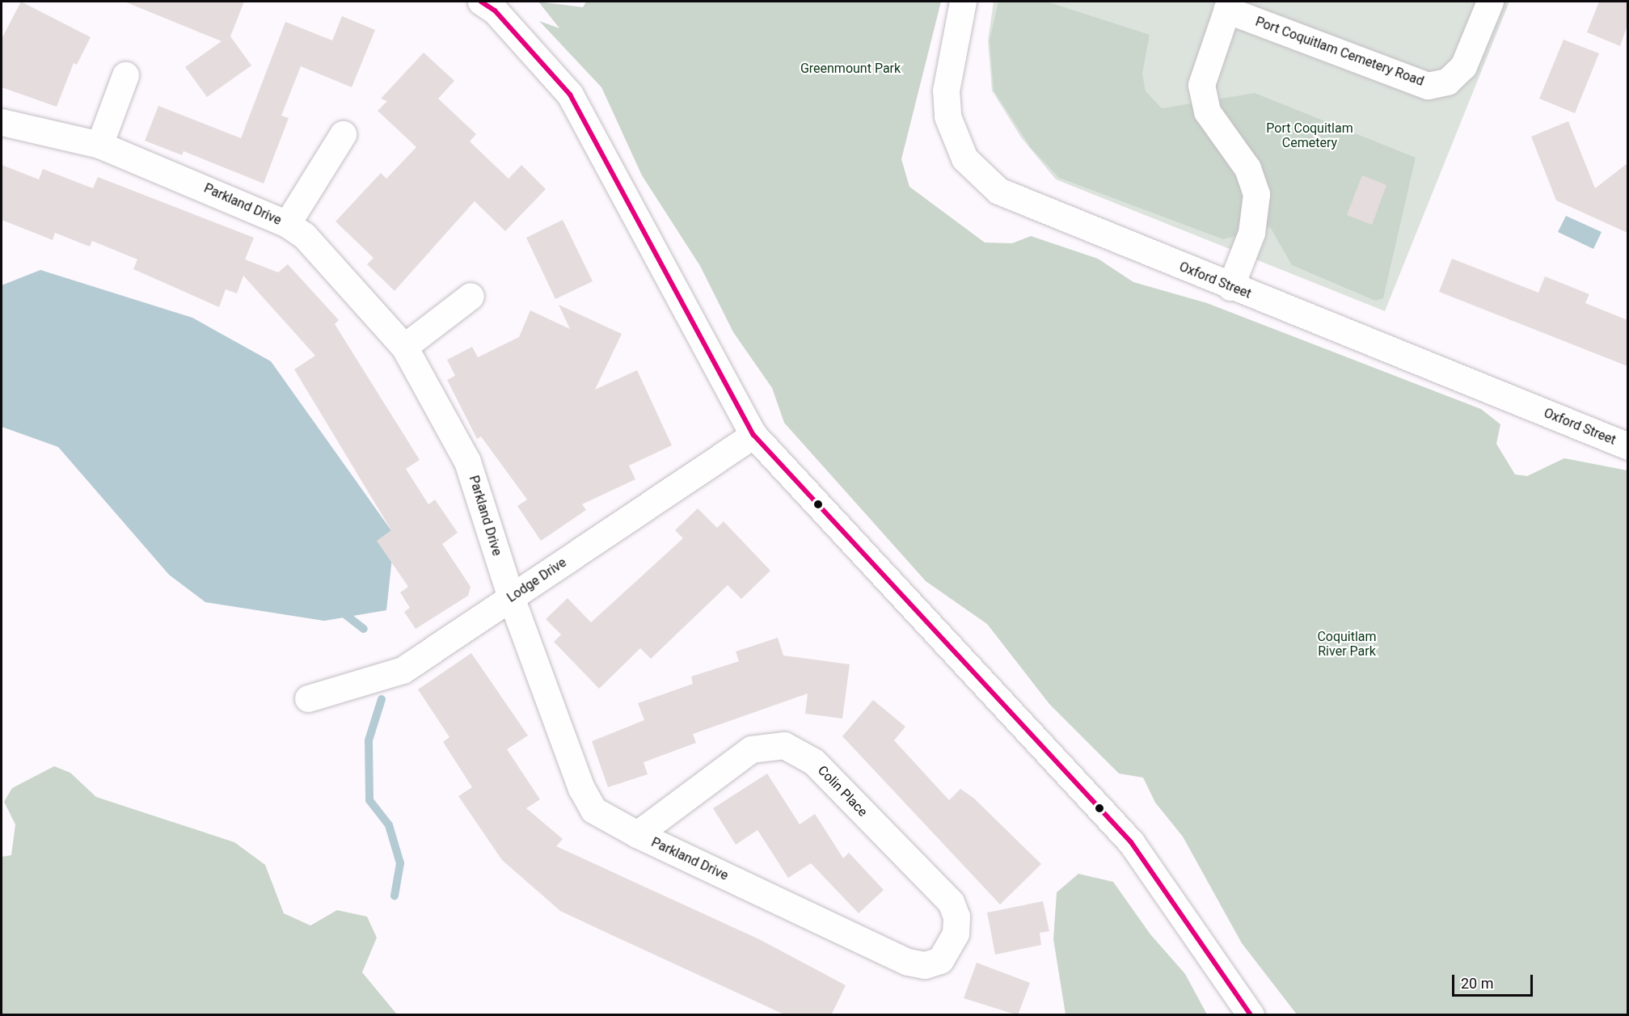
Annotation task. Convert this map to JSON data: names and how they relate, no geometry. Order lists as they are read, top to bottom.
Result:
{
  "streets": {
    "street": [
      "Port Coquitlam Cemetery Road",
      "Parkland Drive",
      "Oxford Street",
      "Lodge Drive",
      "Colin Place"
    ]
  },
  "crossings": [
    ["Port Coquitlam Cemetery Road", "Oxford Street"],
    ["Parkland Drive", "Lodge Drive"],
    ["Parkland Drive", "Colin Place"]
  ],
  "parks": ["Greenmount Park", "Port Coquitlam Cemetery", "Coquitlam River Park"],
  "scale_bar": "20 m"
}
